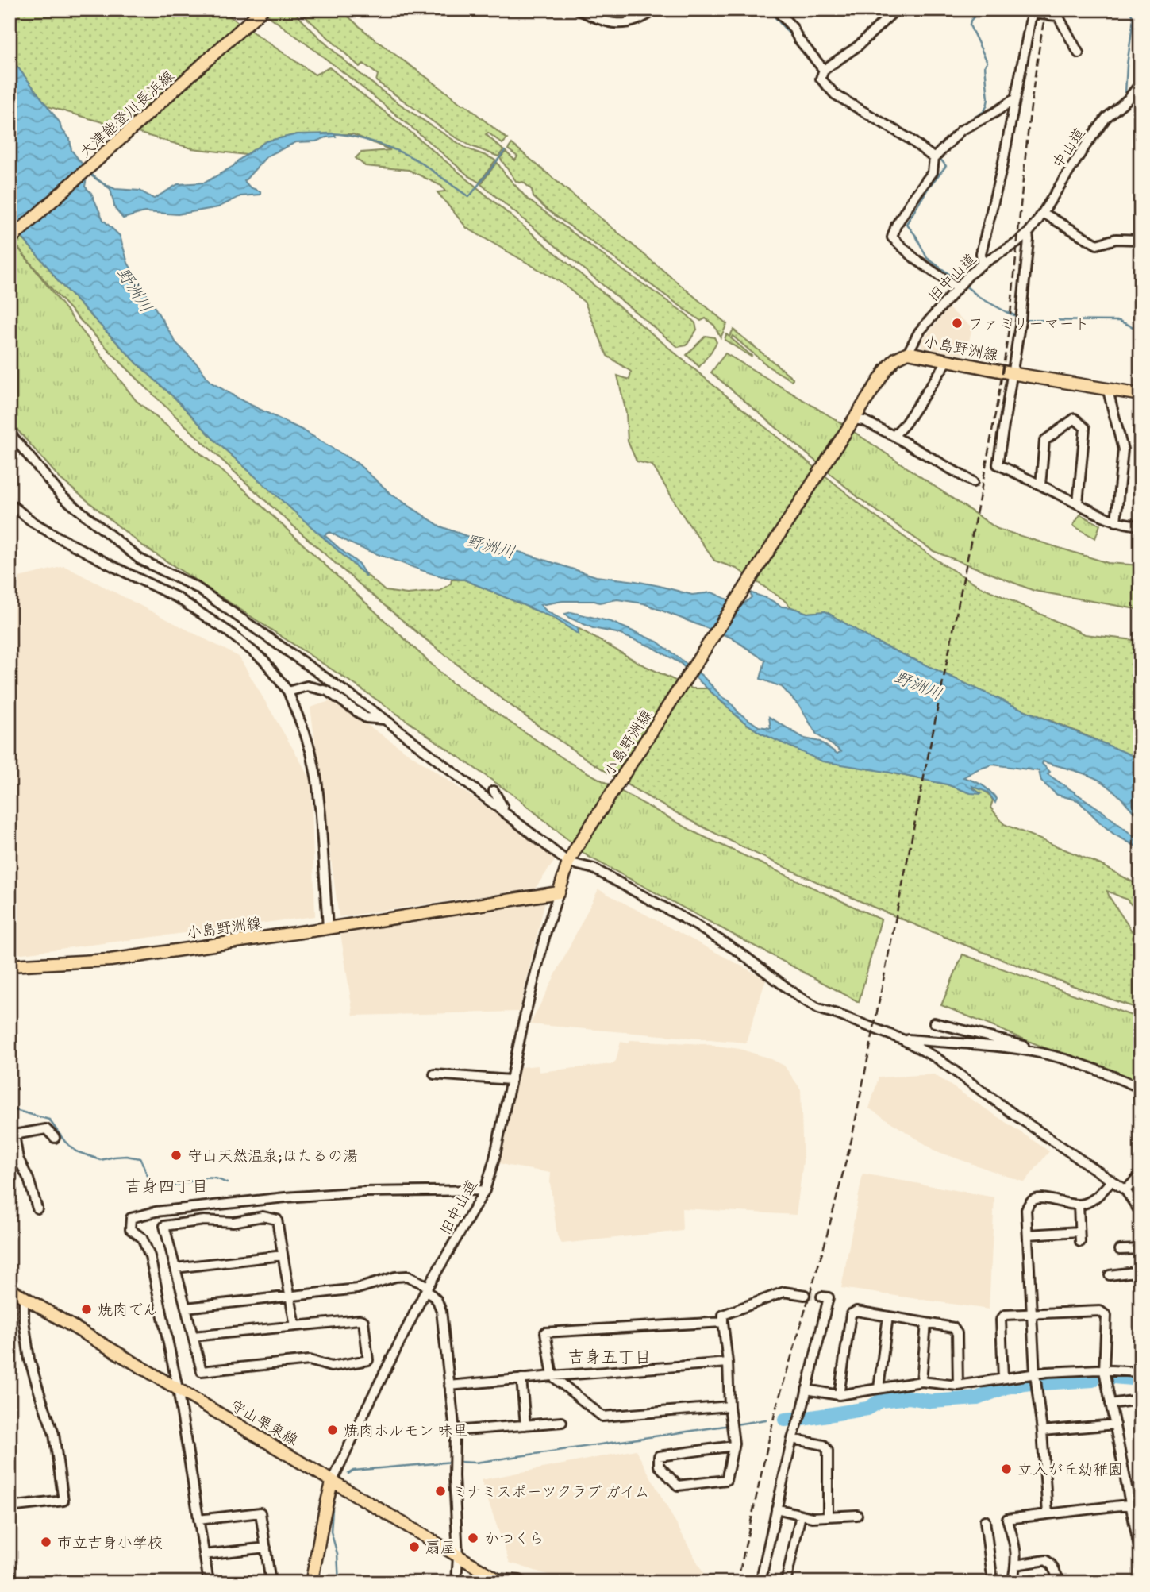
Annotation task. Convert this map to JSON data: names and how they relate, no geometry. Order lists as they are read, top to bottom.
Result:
{
  "streets": {
    "main road": ["大津能登川長浜線", "小島野洲線", "守山栗東線"],
    "street": ["中山道", "旧中山道"]
  },
  "crossings": [
    ["中山道", "旧中山道"],
    ["旧中山道", "小島野洲線"],
    ["旧中山道", "守山栗東線"]
  ],
  "districts": ["吉身四丁目", "吉身五丁目"],
  "water": ["野洲川"],
  "places": [
    "ファミリーマート",
    "守山天然温泉;ほたるの湯",
    "焼肉でん",
    "焼肉ホルモン 味里",
    "立入が丘幼稚園",
    "ミナミスポーツクラブ ガイム",
    "かつくら",
    "市立吉身小学校",
    "扇屋"
  ]
}
